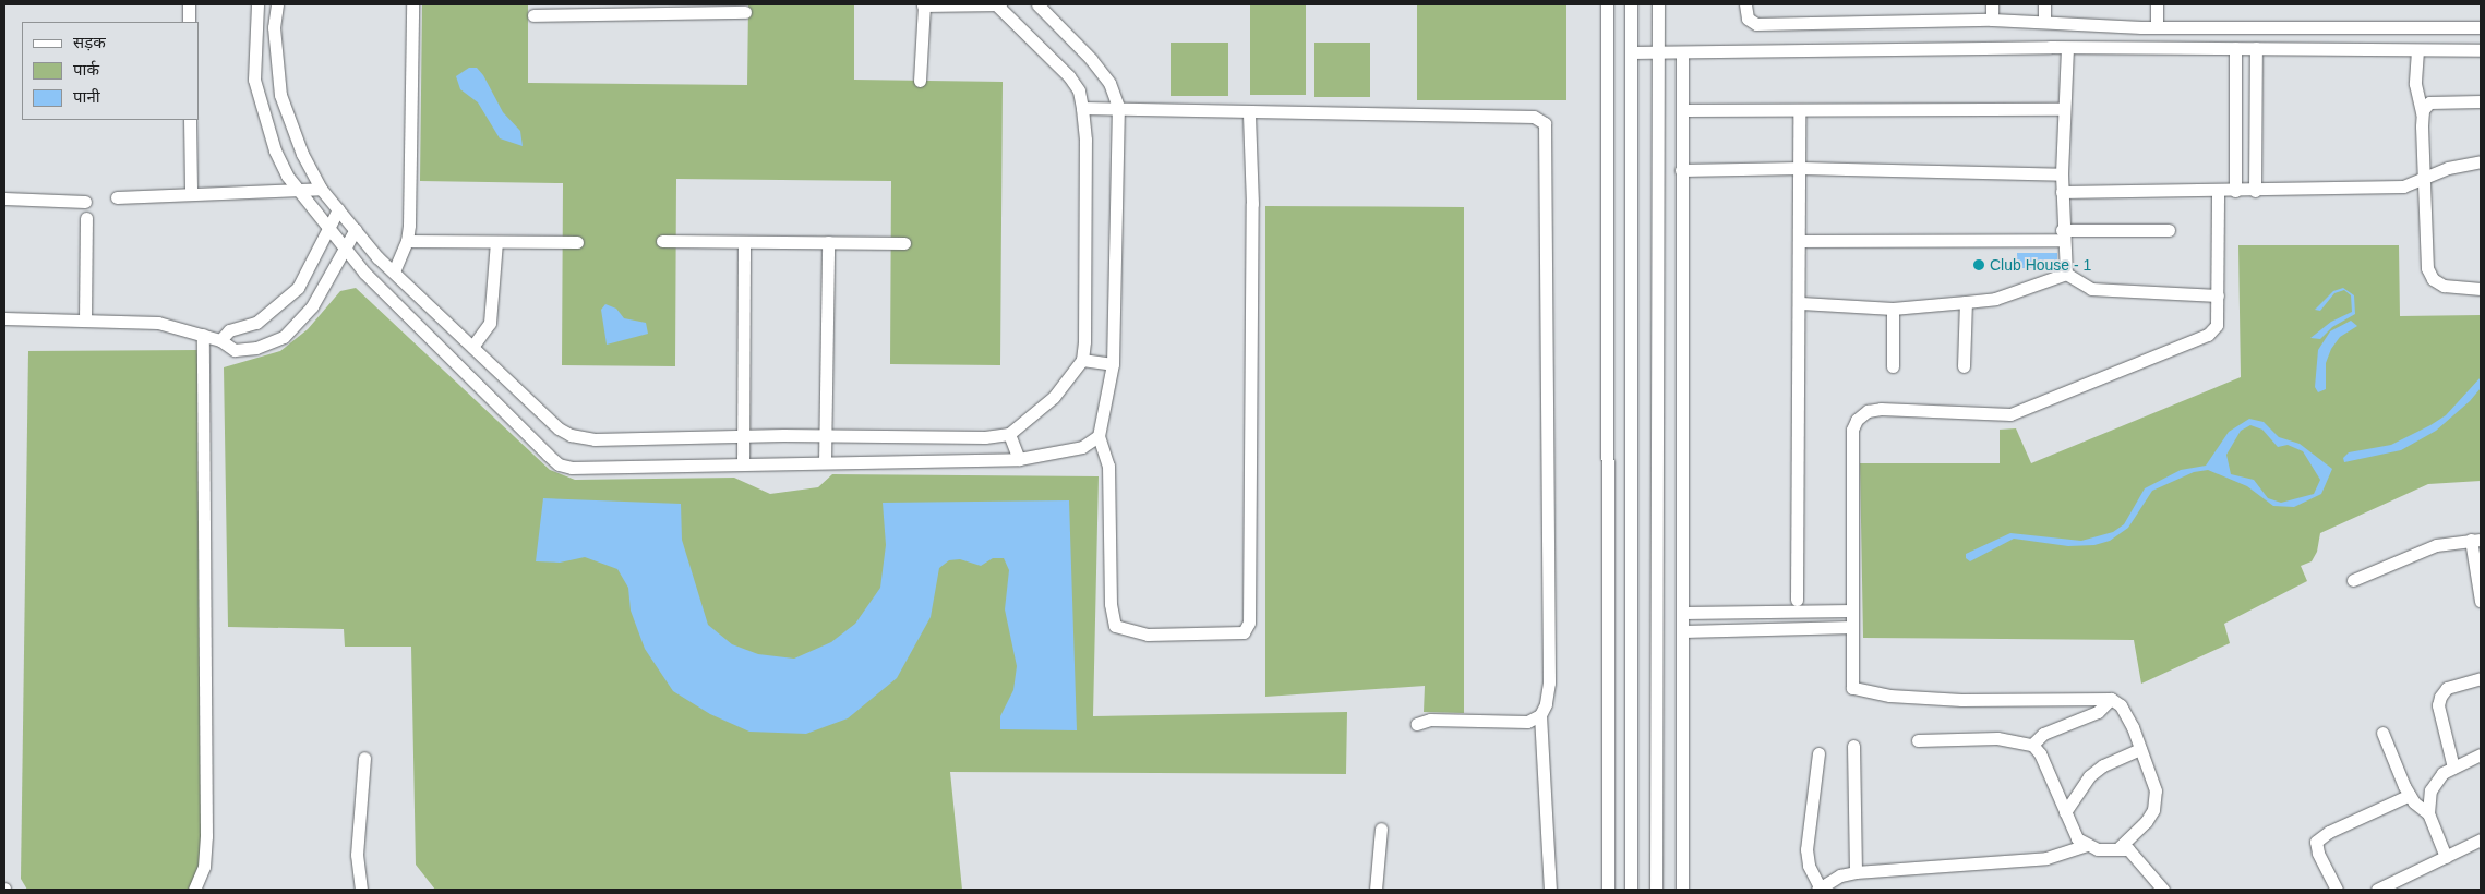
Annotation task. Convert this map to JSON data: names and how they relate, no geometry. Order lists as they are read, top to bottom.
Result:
{
  "places": ["Club House - 1"],
  "legend": ["सड़क", "पार्क", "पानी"]
}
